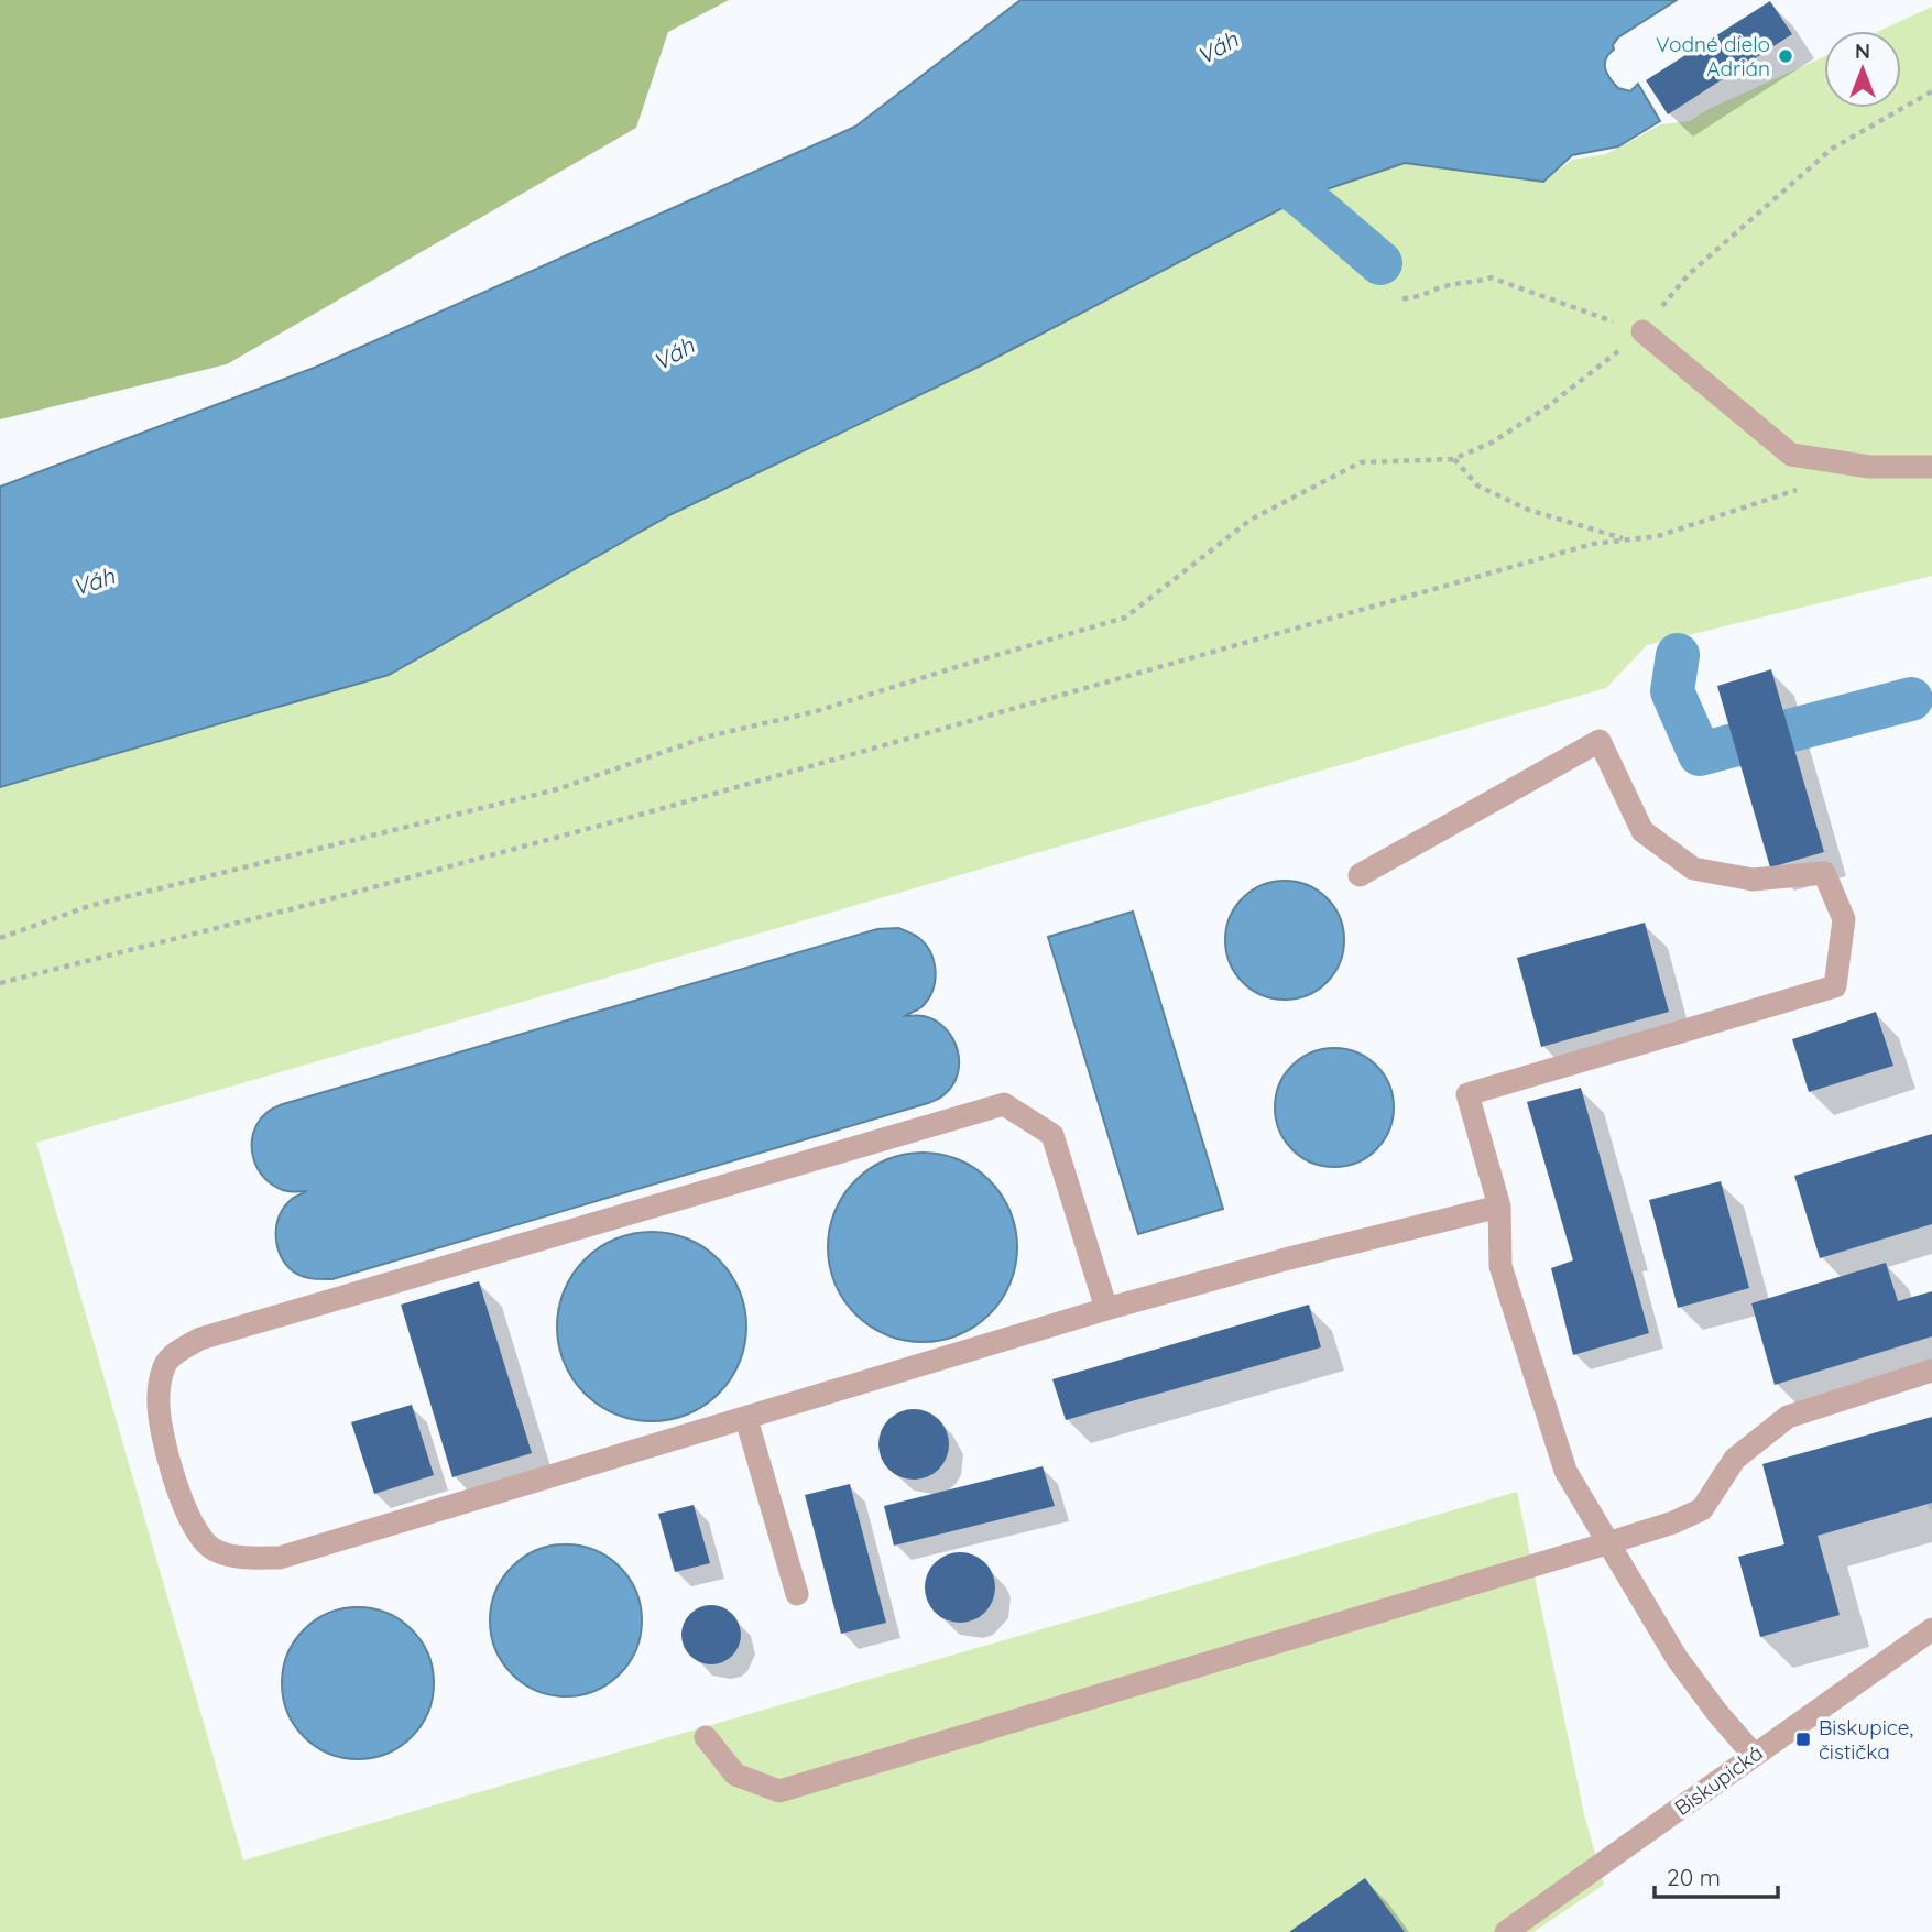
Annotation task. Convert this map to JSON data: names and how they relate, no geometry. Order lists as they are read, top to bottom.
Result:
{
  "streets": {
    "street": ["Biskupická"]
  },
  "water": ["Váh"],
  "places": {
    "other": ["Vodné dielo Adrián"],
    "transit": ["Biskupice, čistička"]
  },
  "scale_bar": "20 m",
  "north": "top"
}
